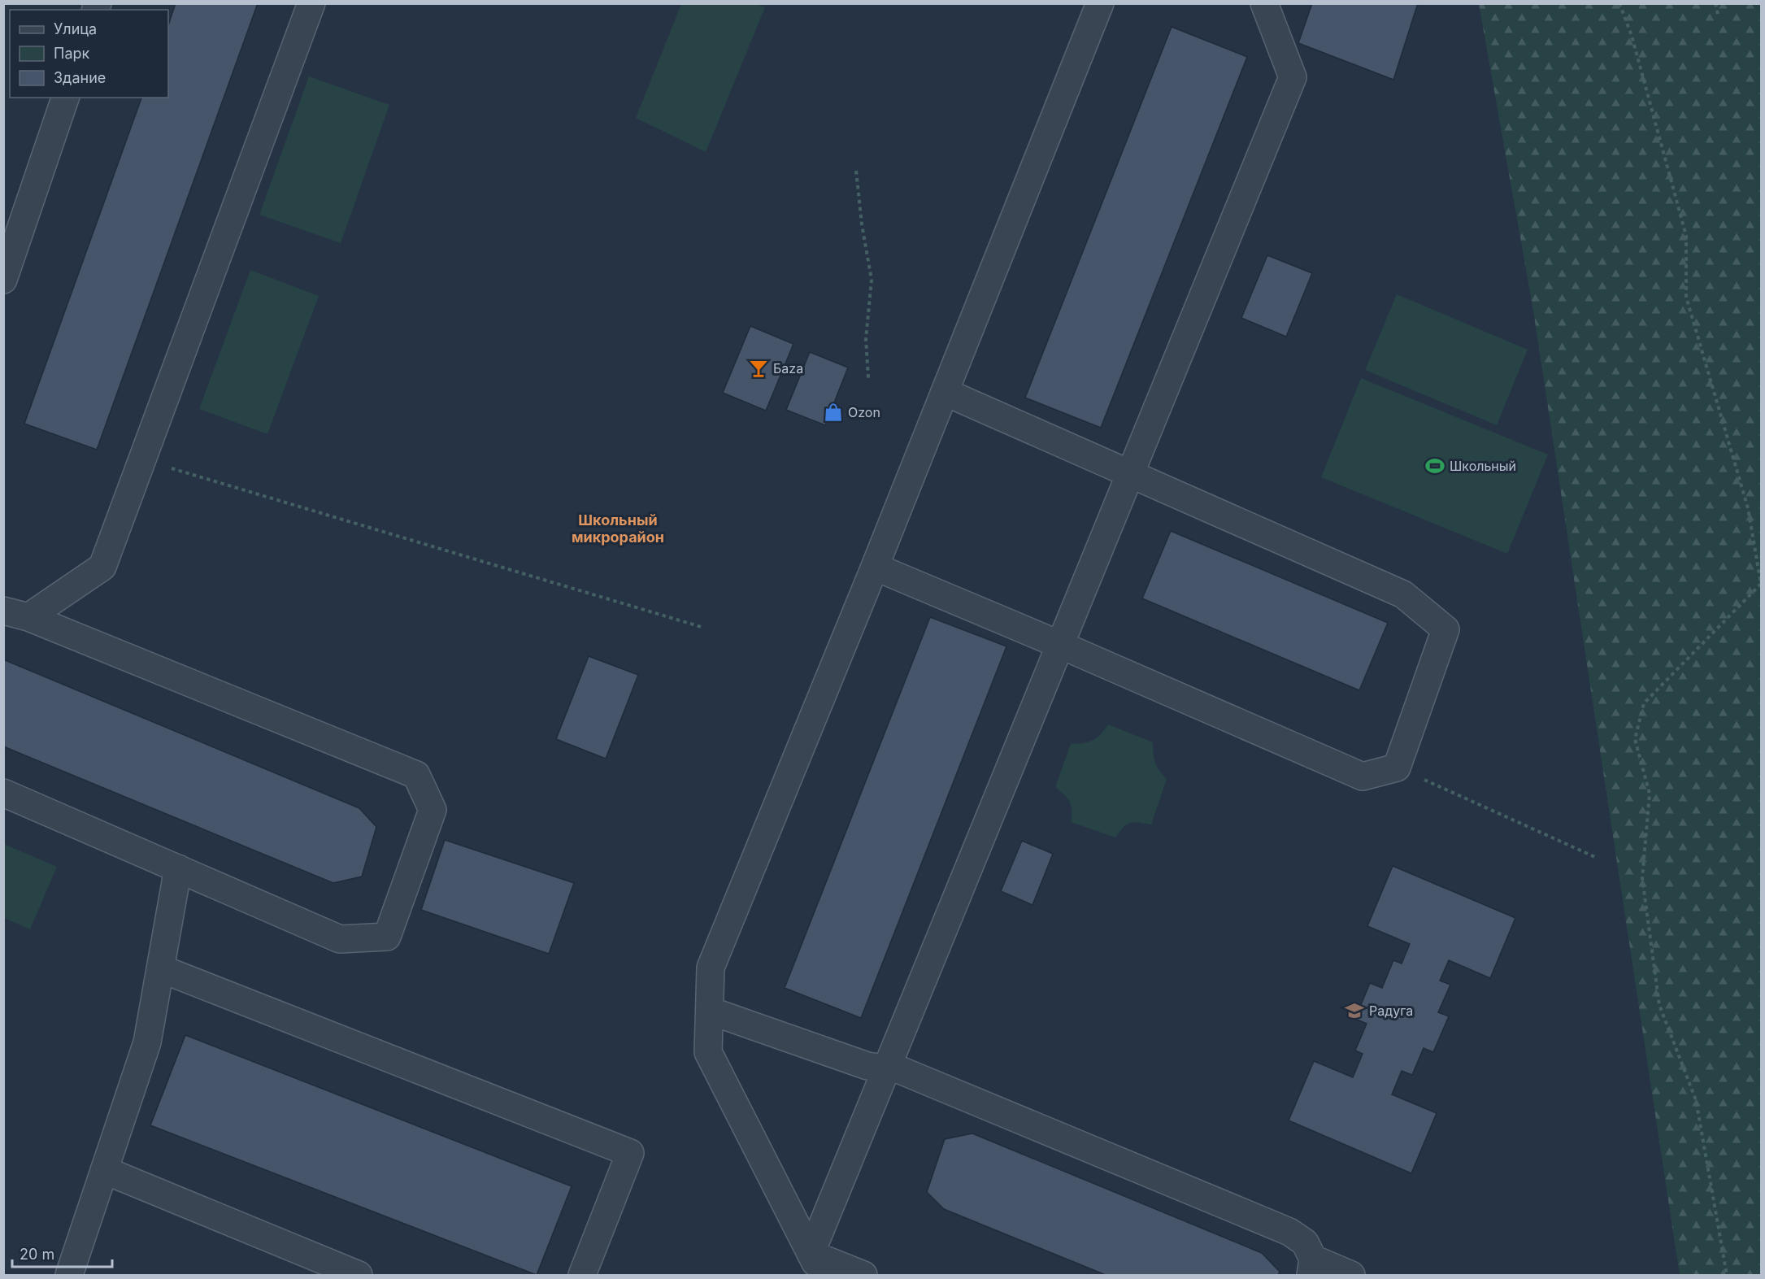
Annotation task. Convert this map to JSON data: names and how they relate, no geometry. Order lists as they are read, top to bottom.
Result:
{
  "districts": ["Школьный микрорайон"],
  "places": {
    "bar": ["Баza"],
    "shop": ["Ozon"],
    "sports": ["Школьный"],
    "school or university": ["Радуга"]
  },
  "legend": ["Улица", "Парк", "Здание"],
  "scale_bar": "20 m"
}
